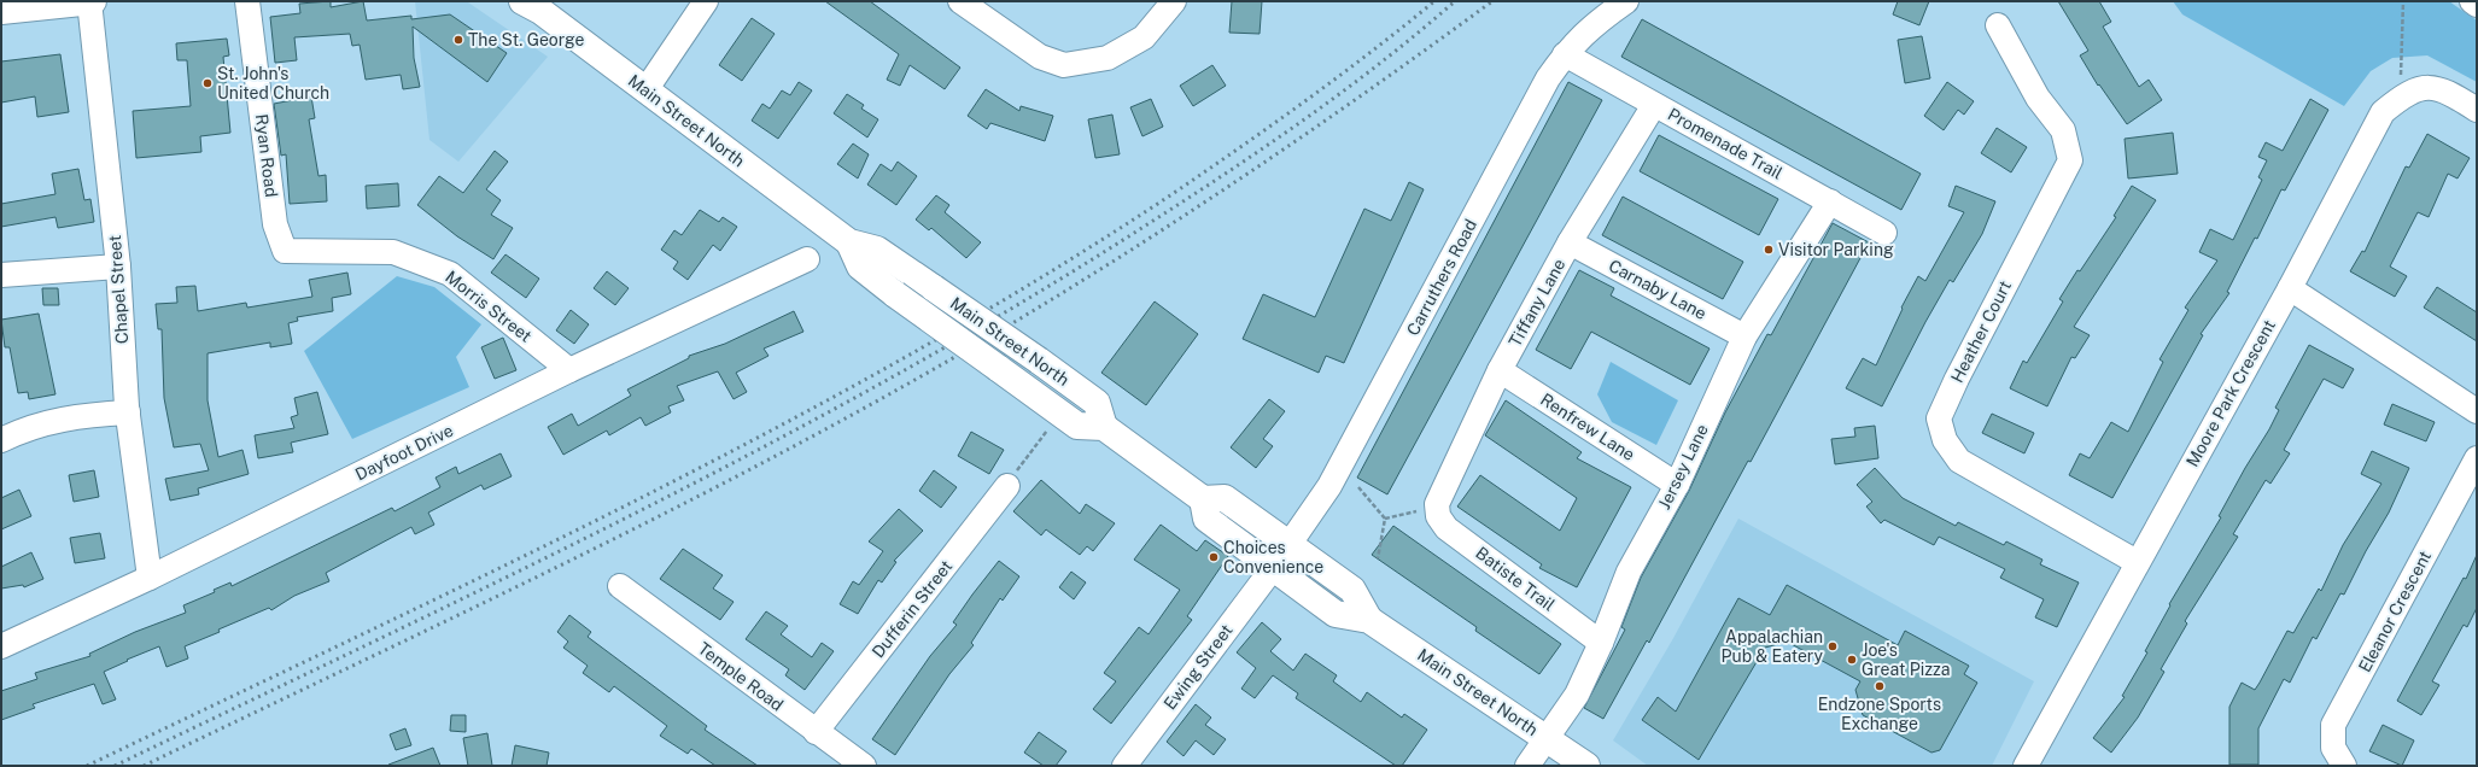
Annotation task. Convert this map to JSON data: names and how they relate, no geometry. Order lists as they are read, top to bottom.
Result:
{
  "streets": {
    "main road": ["Main Street North"],
    "street": [
      "Promenade Trail",
      "Ryan Road",
      "Carruthers Road",
      "Chapel Street",
      "Carnaby Lane",
      "Tiffany Lane",
      "Morris Street",
      "Heather Court",
      "Moore Park Crescent",
      "Renfrew Lane",
      "Dayfoot Drive",
      "Jersey Lane",
      "Batiste Trail",
      "Dufferin Street",
      "Eleanor Crescent",
      "Ewing Street",
      "Temple Road"
    ]
  },
  "crossings": [
    ["Main Street North", "Carruthers Road"],
    ["Main Street North", "Jersey Lane"],
    ["Main Street North", "Ewing Street"],
    ["Promenade Trail", "Carruthers Road"],
    ["Promenade Trail", "Tiffany Lane"],
    ["Promenade Trail", "Jersey Lane"],
    ["Ryan Road", "Morris Street"],
    ["Carruthers Road", "Ewing Street"],
    ["Chapel Street", "Dayfoot Drive"],
    ["Carnaby Lane", "Tiffany Lane"],
    ["Carnaby Lane", "Jersey Lane"],
    ["Tiffany Lane", "Renfrew Lane"],
    ["Tiffany Lane", "Batiste Trail"],
    ["Morris Street", "Dayfoot Drive"],
    ["Heather Court", "Moore Park Crescent"],
    ["Renfrew Lane", "Jersey Lane"],
    ["Jersey Lane", "Batiste Trail"],
    ["Dufferin Street", "Temple Road"]
  ],
  "places": [
    "The St. George",
    "St. John's United Church",
    "Visitor Parking",
    "Choices Convenience",
    "Appalachian Pub & Eatery",
    "Joe's Great Pizza",
    "Endzone Sports Exchange"
  ]
}
